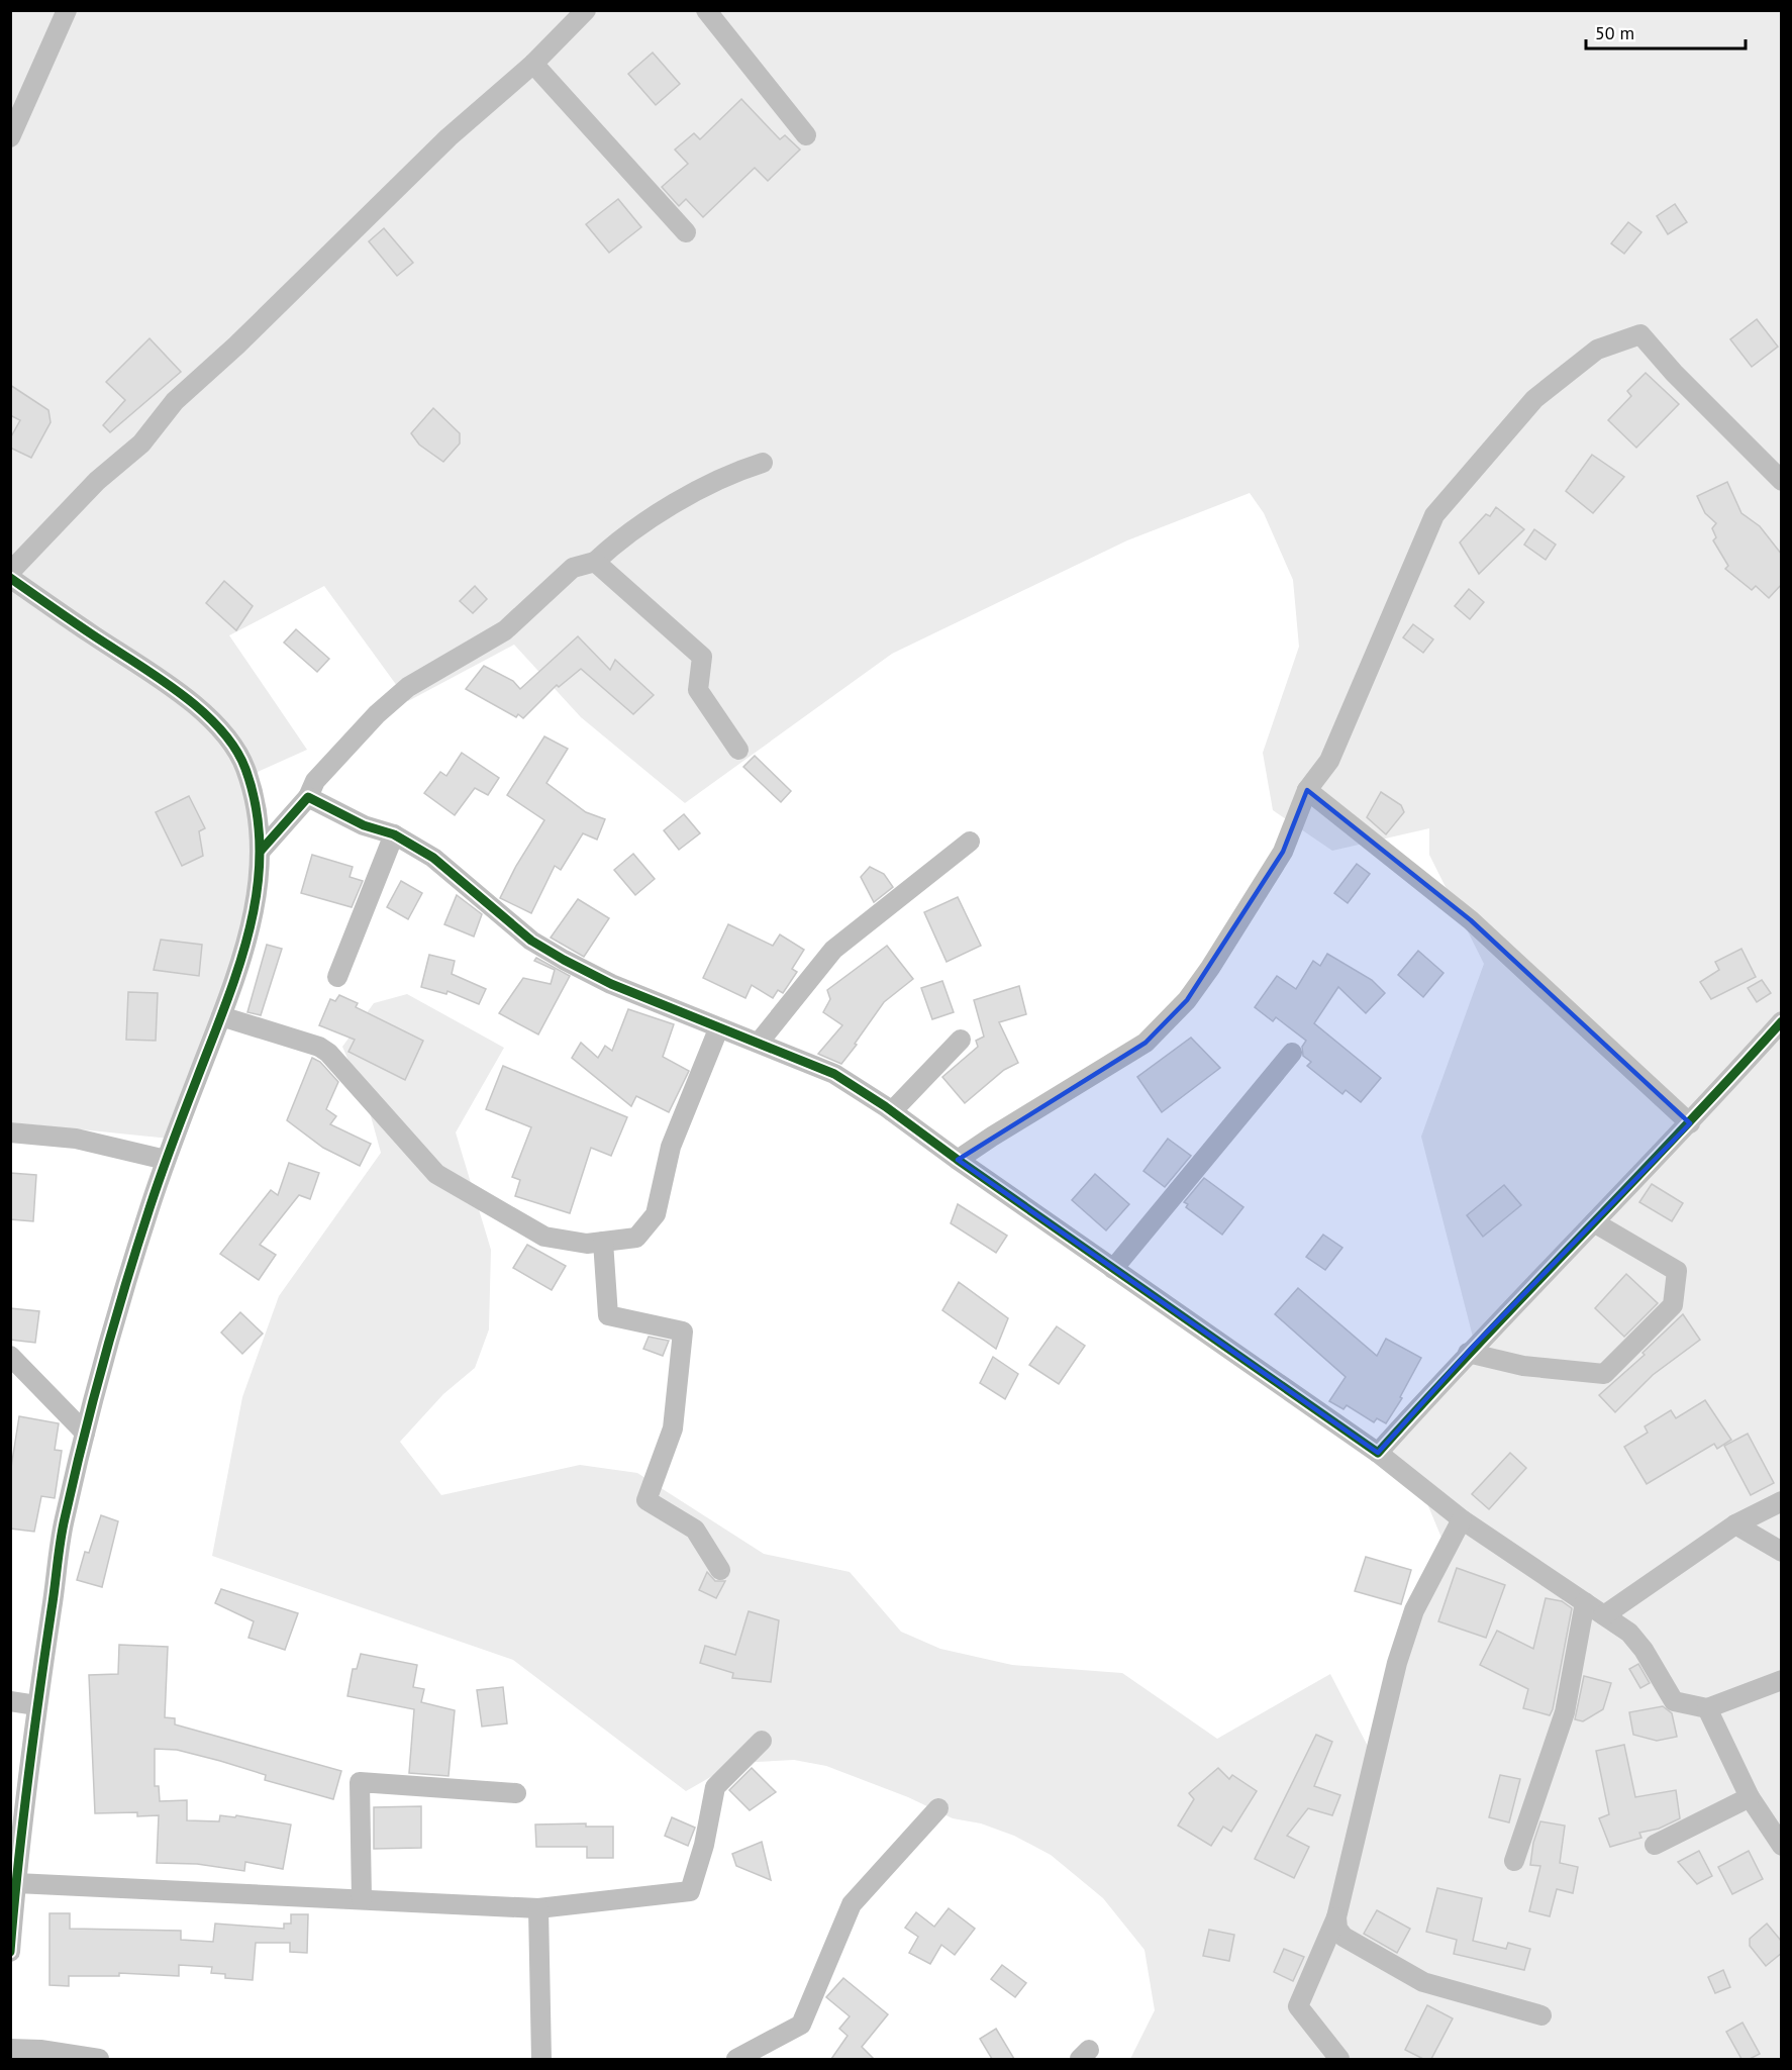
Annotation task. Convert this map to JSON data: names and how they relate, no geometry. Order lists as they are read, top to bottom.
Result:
{
  "scale_bar": "50 m"
}
